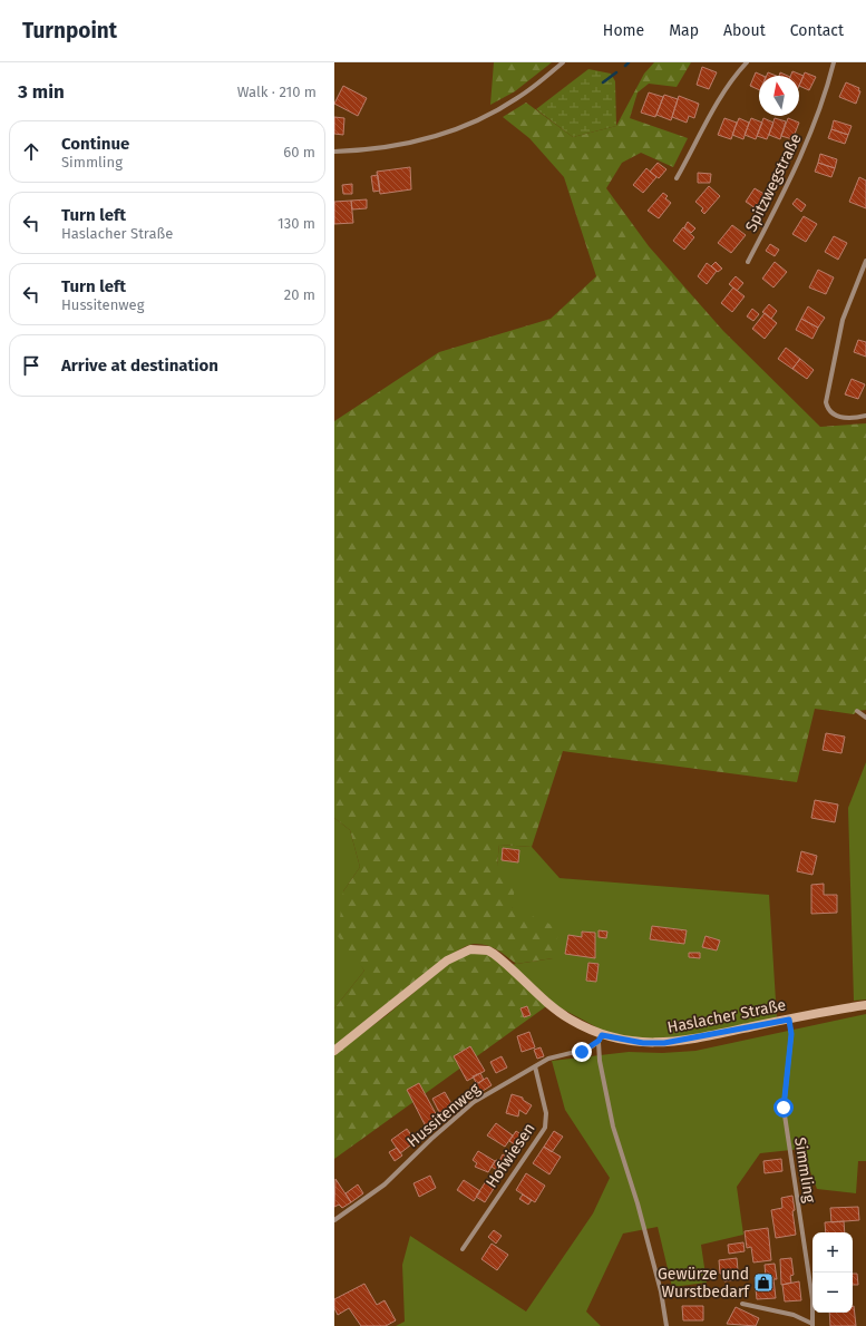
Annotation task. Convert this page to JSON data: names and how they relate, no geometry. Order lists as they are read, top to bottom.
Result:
{
  "streets": {
    "street": [
      "Spitzwegstraße",
      "Haslacher Straße",
      "Hussitenweg",
      "Hofwiesen",
      "Simmling"
    ]
  },
  "crossings": [
    ["Haslacher Straße", "Hussitenweg"],
    ["Haslacher Straße", "Simmling"],
    ["Hussitenweg", "Hofwiesen"]
  ],
  "places": {
    "shop": ["Gewürze und Wurstbedarf"]
  },
  "north": "top",
  "page": {
    "header": "Turnpoint",
    "nav": [
      "Home",
      "Map",
      "About",
      "Contact"
    ],
    "heading": ["3 min", "Walk · 210 m"],
    "list": [
      ["Continue", "Simmling", "60 m"],
      ["Turn left", "Haslacher Straße", "130 m"],
      ["Turn left", "Hussitenweg", "20 m"],
      "Arrive at destination"
    ],
    "map_buttons": ["+", "−"]
  }
}
